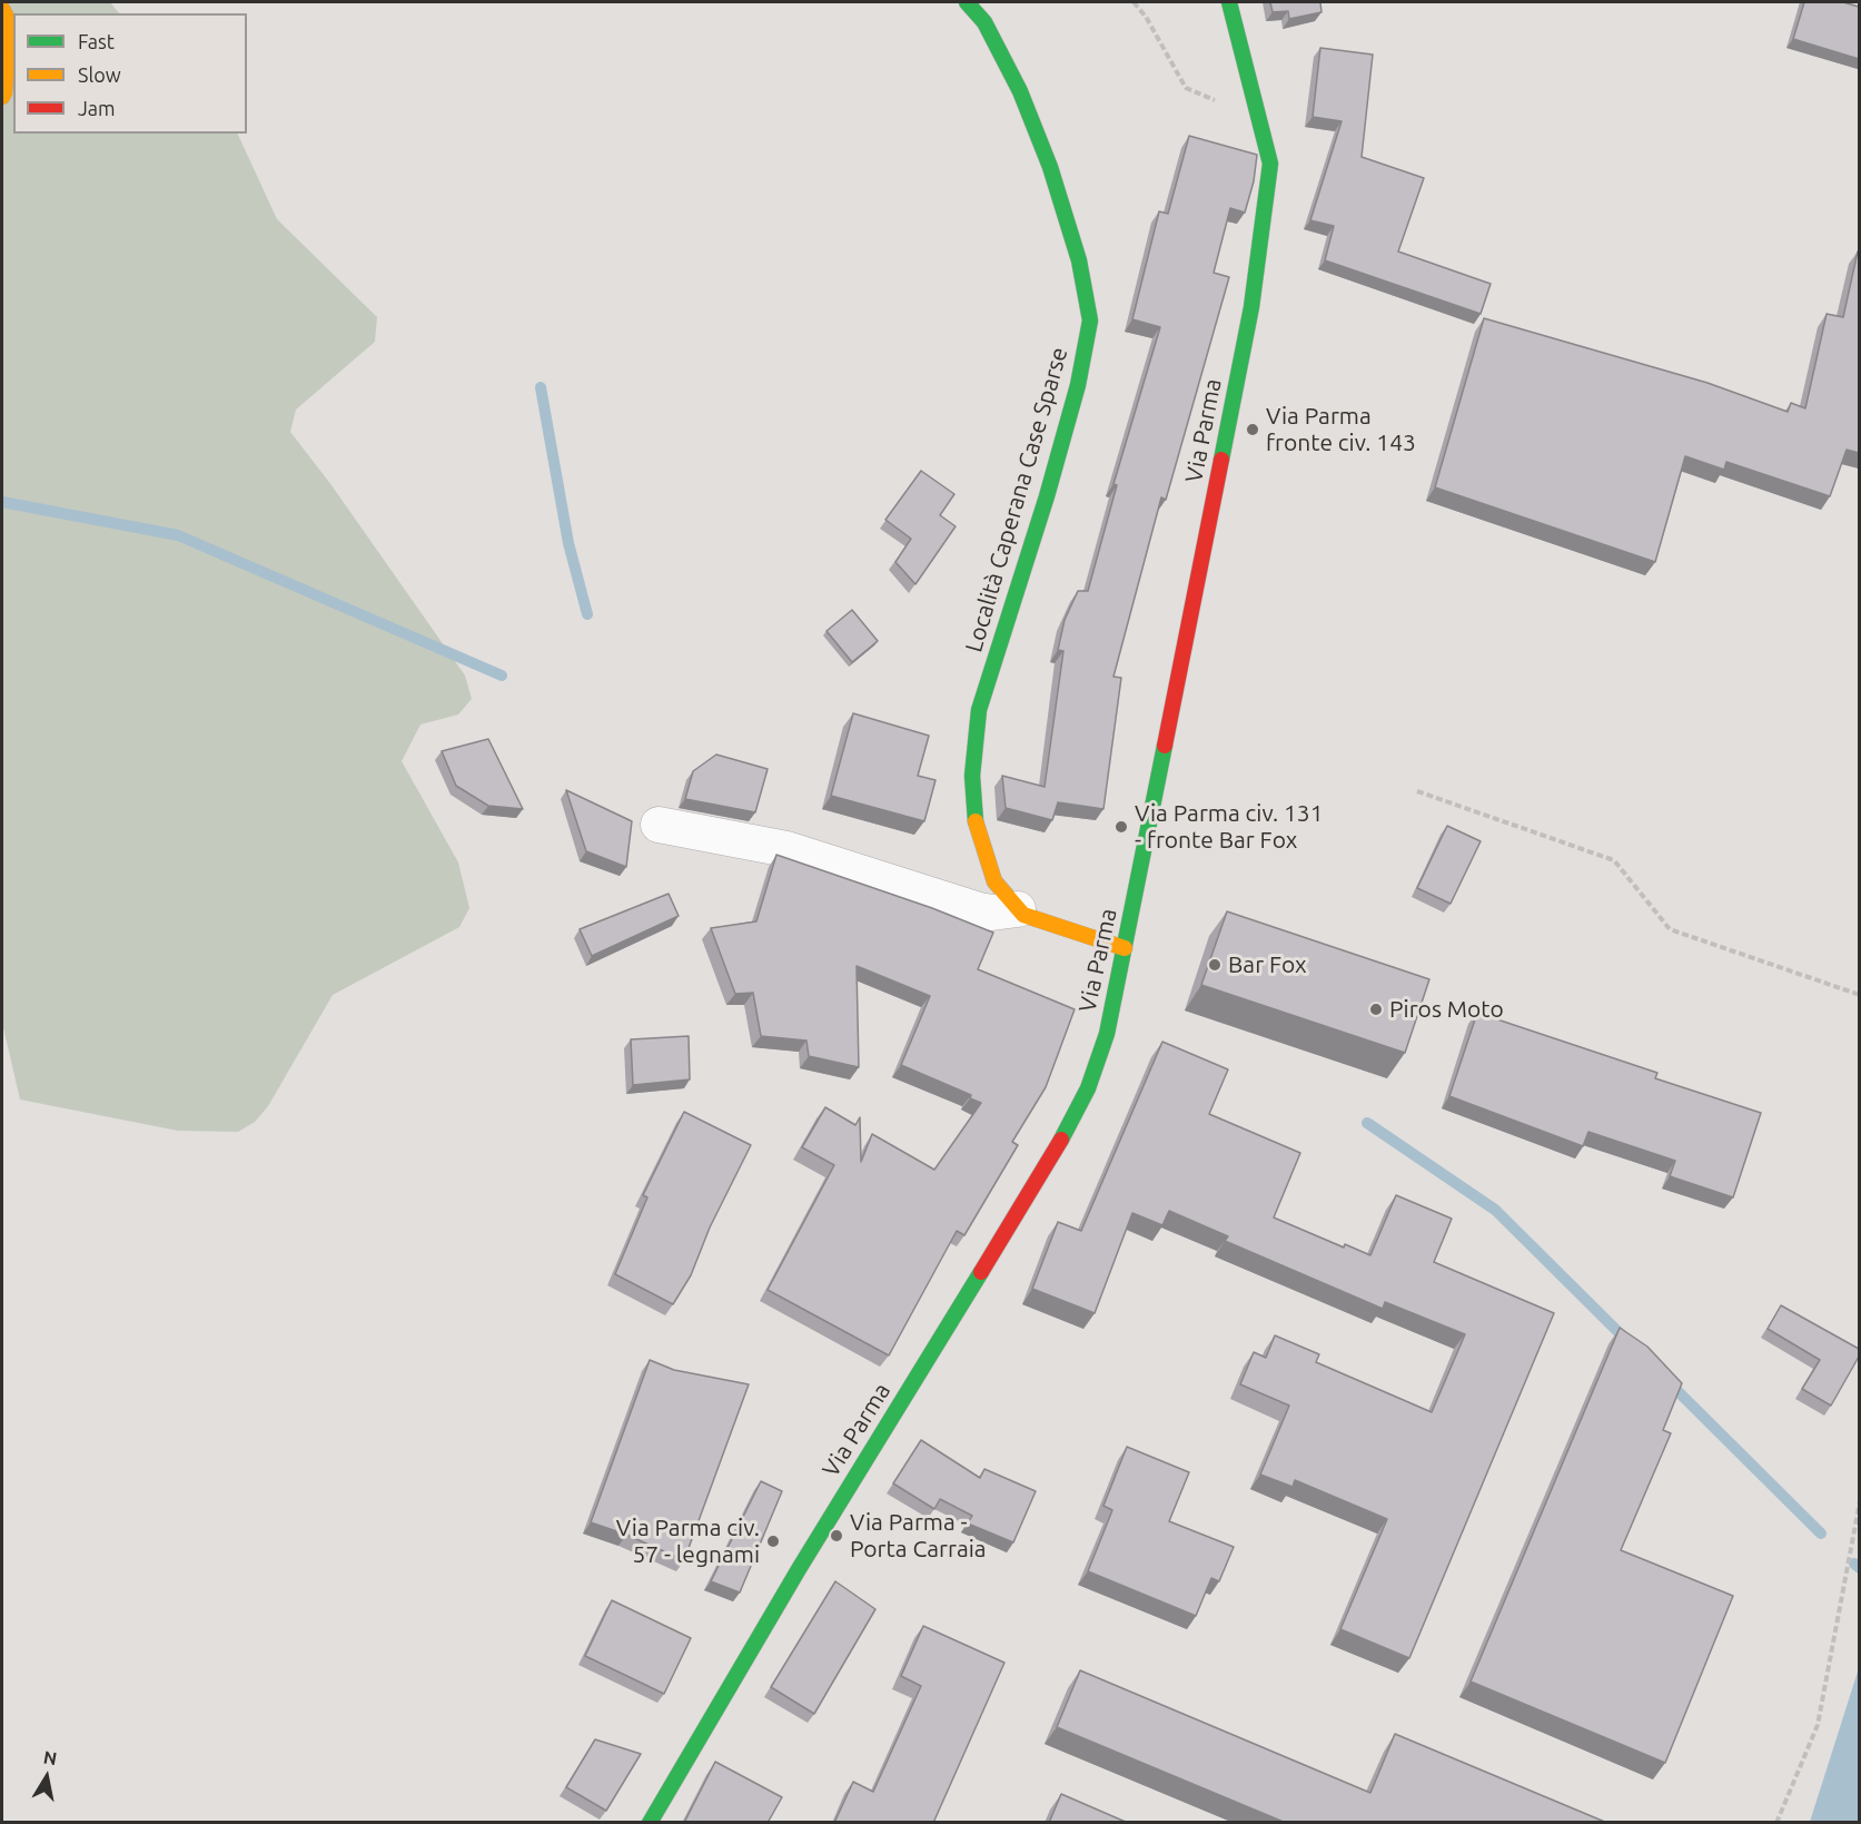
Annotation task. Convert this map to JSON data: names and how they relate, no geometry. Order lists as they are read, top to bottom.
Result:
{
  "streets": {
    "main road": ["Via Parma", "Località Caperana Case Sparse"]
  },
  "crossings": [
    ["Via Parma", "Località Caperana Case Sparse"]
  ],
  "places": [
    "Via Parma fronte civ. 143",
    "Via Parma civ. 131 - fronte Bar Fox",
    "Bar Fox",
    "Piros Moto",
    "Via Parma - Porta Carraia",
    "Via Parma civ. 57 - legnami"
  ],
  "legend": ["Fast", "Slow", "Jam"],
  "north": "top"
}
